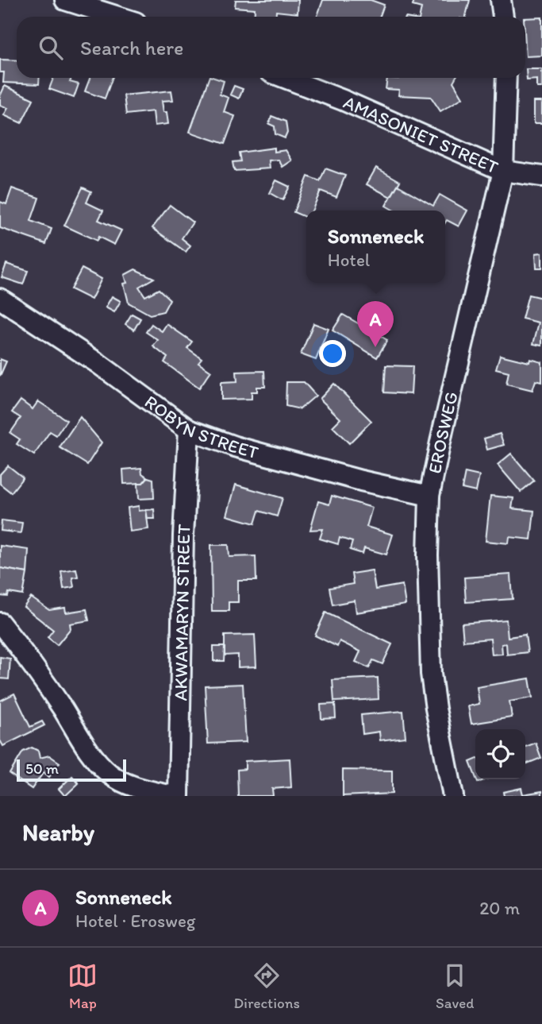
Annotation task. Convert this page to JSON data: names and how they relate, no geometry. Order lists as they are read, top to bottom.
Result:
{
  "streets": {
    "street": [
      "AMASONIET STREET",
      "ROBYN STREET",
      "EROSWEG",
      "AKWAMARYN STREET"
    ]
  },
  "crossings": [
    ["AMASONIET STREET", "EROSWEG"],
    ["ROBYN STREET", "EROSWEG"],
    ["ROBYN STREET", "AKWAMARYN STREET"]
  ],
  "scale_bar": "50 m",
  "page": {
    "search": "Search here",
    "popup": ["Sonneneck", "Hotel"],
    "pins": "A",
    "scale": "50 m",
    "heading": "Nearby",
    "list": [
      {
        "mark": "A",
        "name": "Sonneneck",
        "note": "Hotel · Erosweg",
        "value": "20 m"
      }
    ],
    "nav": ["Map", "Directions", "Saved"]
  }
}
